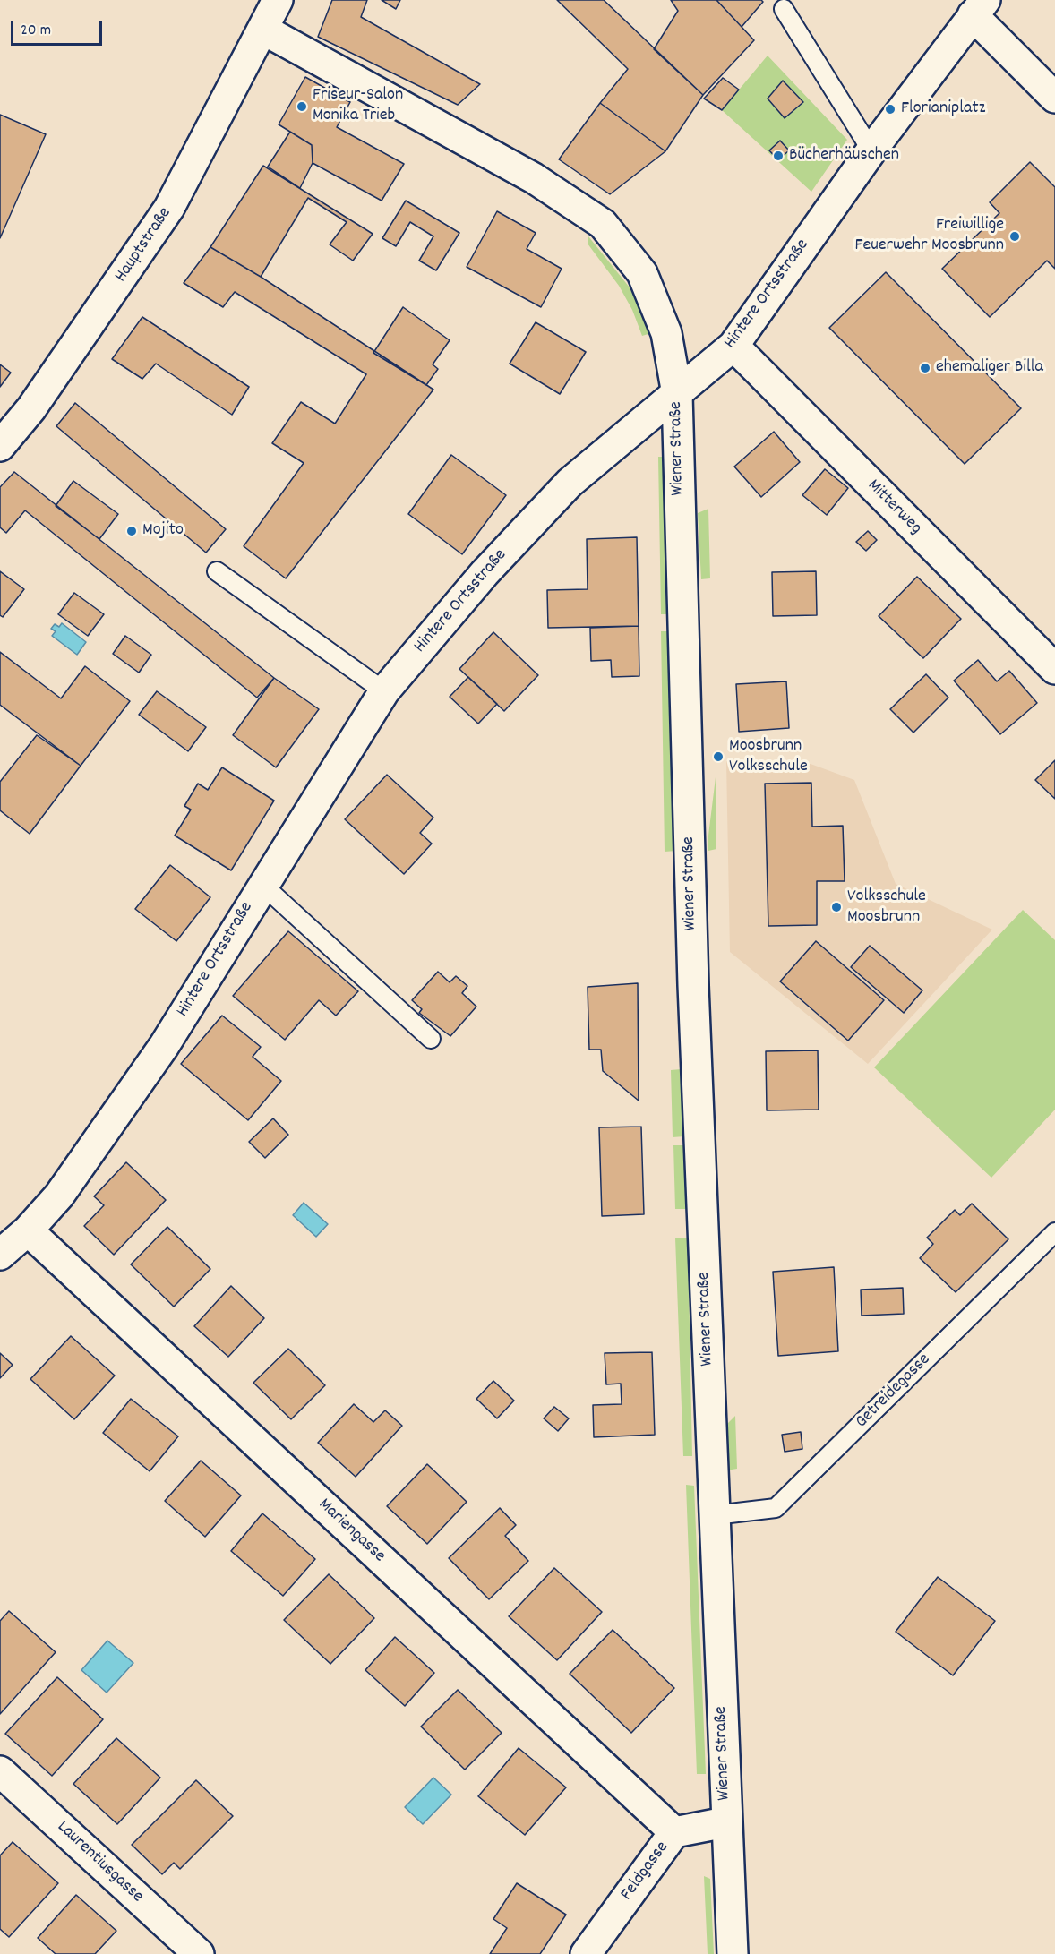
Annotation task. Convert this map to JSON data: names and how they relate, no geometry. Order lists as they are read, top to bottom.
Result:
{
  "streets": {
    "street": [
      "Hauptstraße",
      "Hintere Ortsstraße",
      "Wiener Straße",
      "Mitterweg",
      "Mariengasse",
      "Laurentiusgasse",
      "Feldgasse"
    ],
    "lane": ["Getreidegasse"]
  },
  "crossings": [
    ["Hauptstraße", "Wiener Straße"],
    ["Hintere Ortsstraße", "Wiener Straße"],
    ["Hintere Ortsstraße", "Mitterweg"],
    ["Hintere Ortsstraße", "Mariengasse"],
    ["Wiener Straße", "Getreidegasse"],
    ["Wiener Straße", "Feldgasse"],
    ["Mariengasse", "Feldgasse"]
  ],
  "places": [
    "Friseur-Salon Monika Trieb",
    "Florianiplatz",
    "Bücherhäuschen",
    "Freiwillige Feuerwehr Moosbrunn",
    "ehemaliger Billa",
    "Mojito",
    "Moosbrunn Volksschule",
    "Volksschule Moosbrunn"
  ],
  "scale_bar": "20 m"
}
